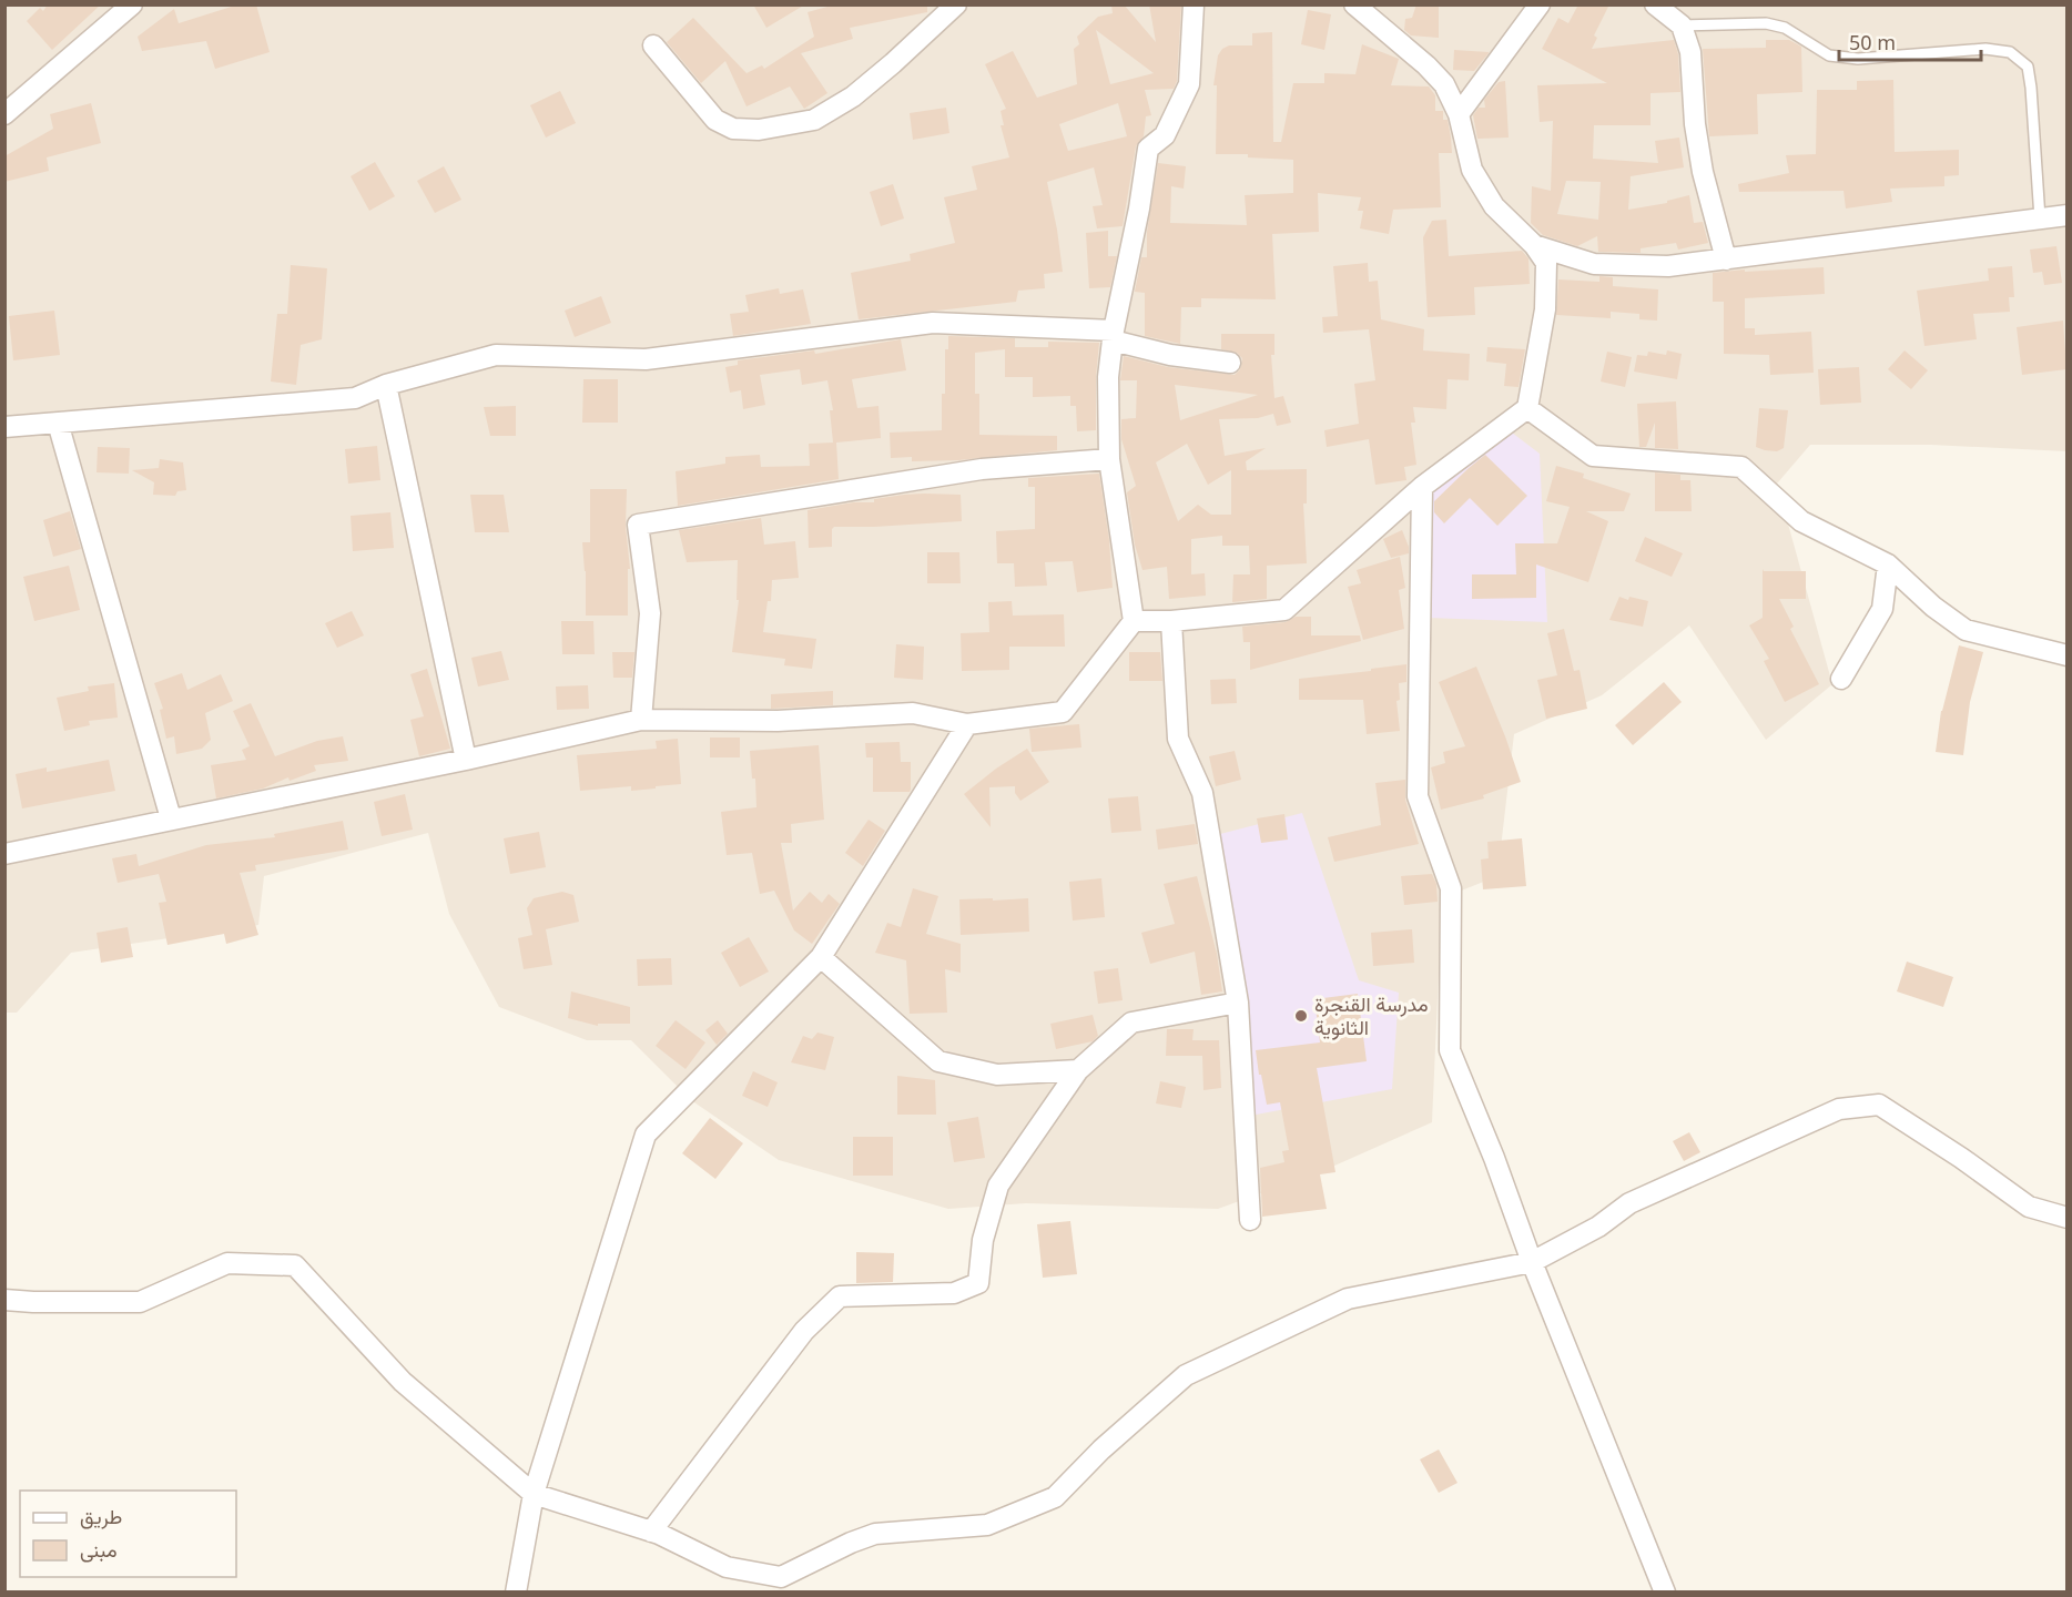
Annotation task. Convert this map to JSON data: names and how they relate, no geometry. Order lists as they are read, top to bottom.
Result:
{
  "places": ["مدرسة القنجرة الثانوية"],
  "legend": ["طريق", "مبنى"],
  "scale_bar": "50 m"
}
